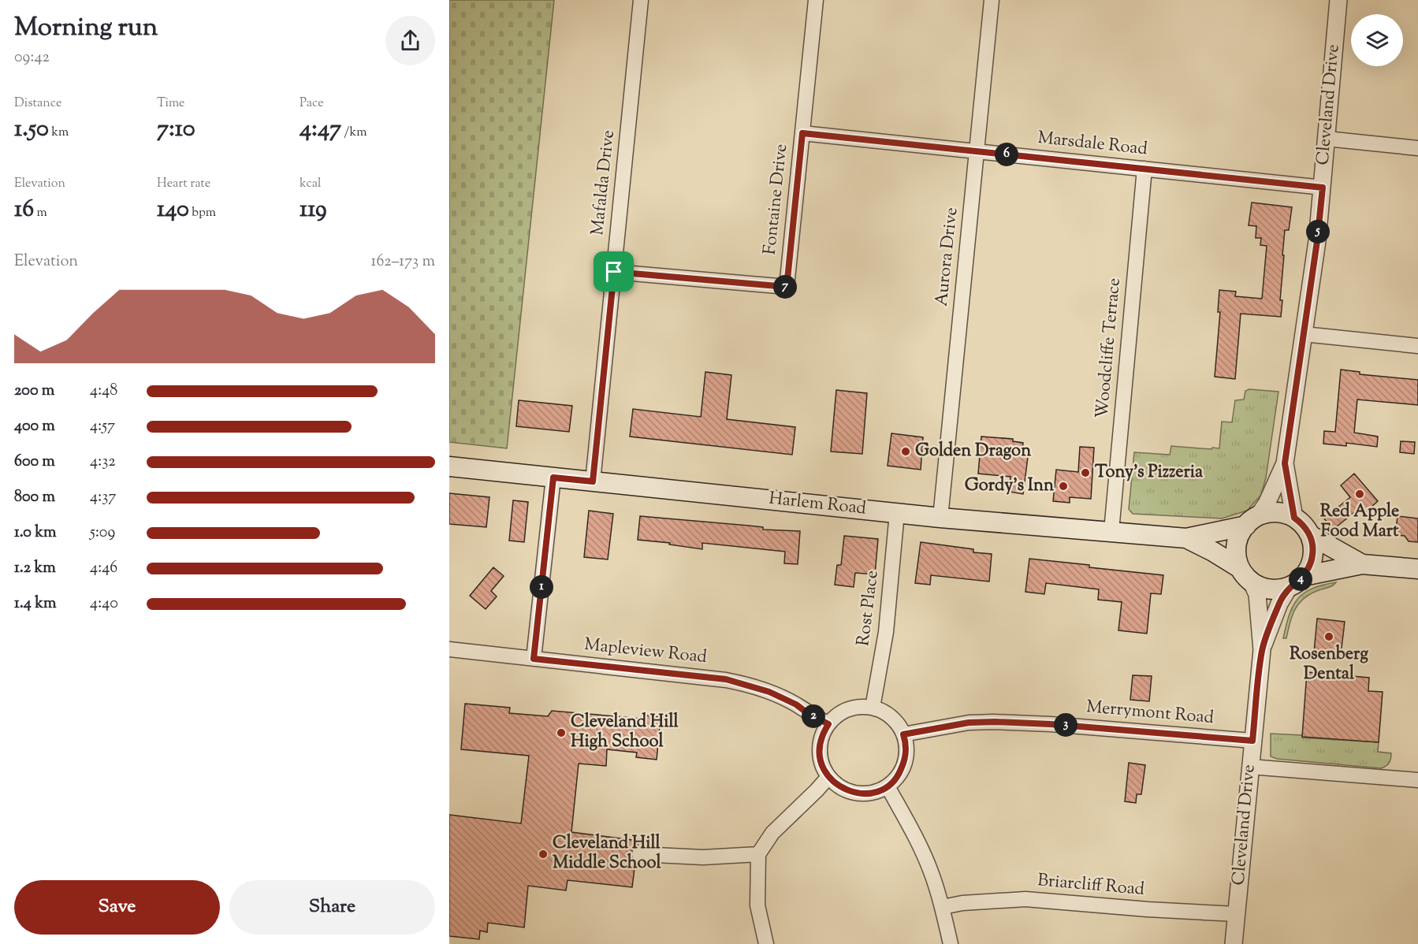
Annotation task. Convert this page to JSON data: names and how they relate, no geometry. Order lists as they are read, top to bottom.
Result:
{
  "streets": {
    "main road": ["Harlem Road"],
    "street": [
      "Cleveland Drive",
      "Marsdale Road",
      "Mafalda Drive",
      "Fontaine Drive",
      "Aurora Drive",
      "Woodcliffe Terrace",
      "Rost Place",
      "Mapleview Road",
      "Merrymont Road",
      "Briarcliff Road"
    ]
  },
  "crossings": [
    ["Cleveland Drive", "Marsdale Road"],
    ["Cleveland Drive", "Harlem Road"],
    ["Cleveland Drive", "Merrymont Road"],
    ["Cleveland Drive", "Briarcliff Road"],
    ["Marsdale Road", "Fontaine Drive"],
    ["Marsdale Road", "Aurora Drive"],
    ["Marsdale Road", "Woodcliffe Terrace"],
    ["Mafalda Drive", "Fontaine Drive"],
    ["Mafalda Drive", "Harlem Road"],
    ["Aurora Drive", "Harlem Road"],
    ["Woodcliffe Terrace", "Harlem Road"],
    ["Harlem Road", "Rost Place"],
    ["Rost Place", "Mapleview Road"],
    ["Rost Place", "Merrymont Road"],
    ["Mapleview Road", "Merrymont Road"]
  ],
  "places": [
    "Golden Dragon",
    "Tony's Pizzeria",
    "Gordy's Inn",
    "Red Apple Food Mart",
    "Rosenberg Dental",
    "Cleveland Hill High School",
    "Cleveland Hill Middle School"
  ],
  "page": {
    "heading": ["Morning run", "09:42"],
    "stats": [
      ["Distance", "1.50 km"],
      ["Time", "7:10"],
      ["Pace", "4:47 /km"],
      ["Elevation", "16 m"],
      ["Heart rate", "140 bpm"],
      ["kcal", "119"]
    ],
    "pins": [
      "6",
      "5",
      "7",
      "4",
      "1",
      "2",
      "3"
    ],
    "chart": ["Elevation", "162–173 m"],
    "list": [
      {
        "name": "200 m",
        "note": "4:48"
      },
      {
        "name": "400 m",
        "note": "4:57"
      },
      {
        "name": "600 m",
        "note": "4:32"
      },
      {
        "name": "800 m",
        "note": "4:37"
      },
      {
        "name": "1.0 km",
        "note": "5:09"
      },
      {
        "name": "1.2 km",
        "note": "4:46"
      },
      {
        "name": "1.4 km",
        "note": "4:40"
      }
    ],
    "buttons": ["Save", "Share"]
  }
}
